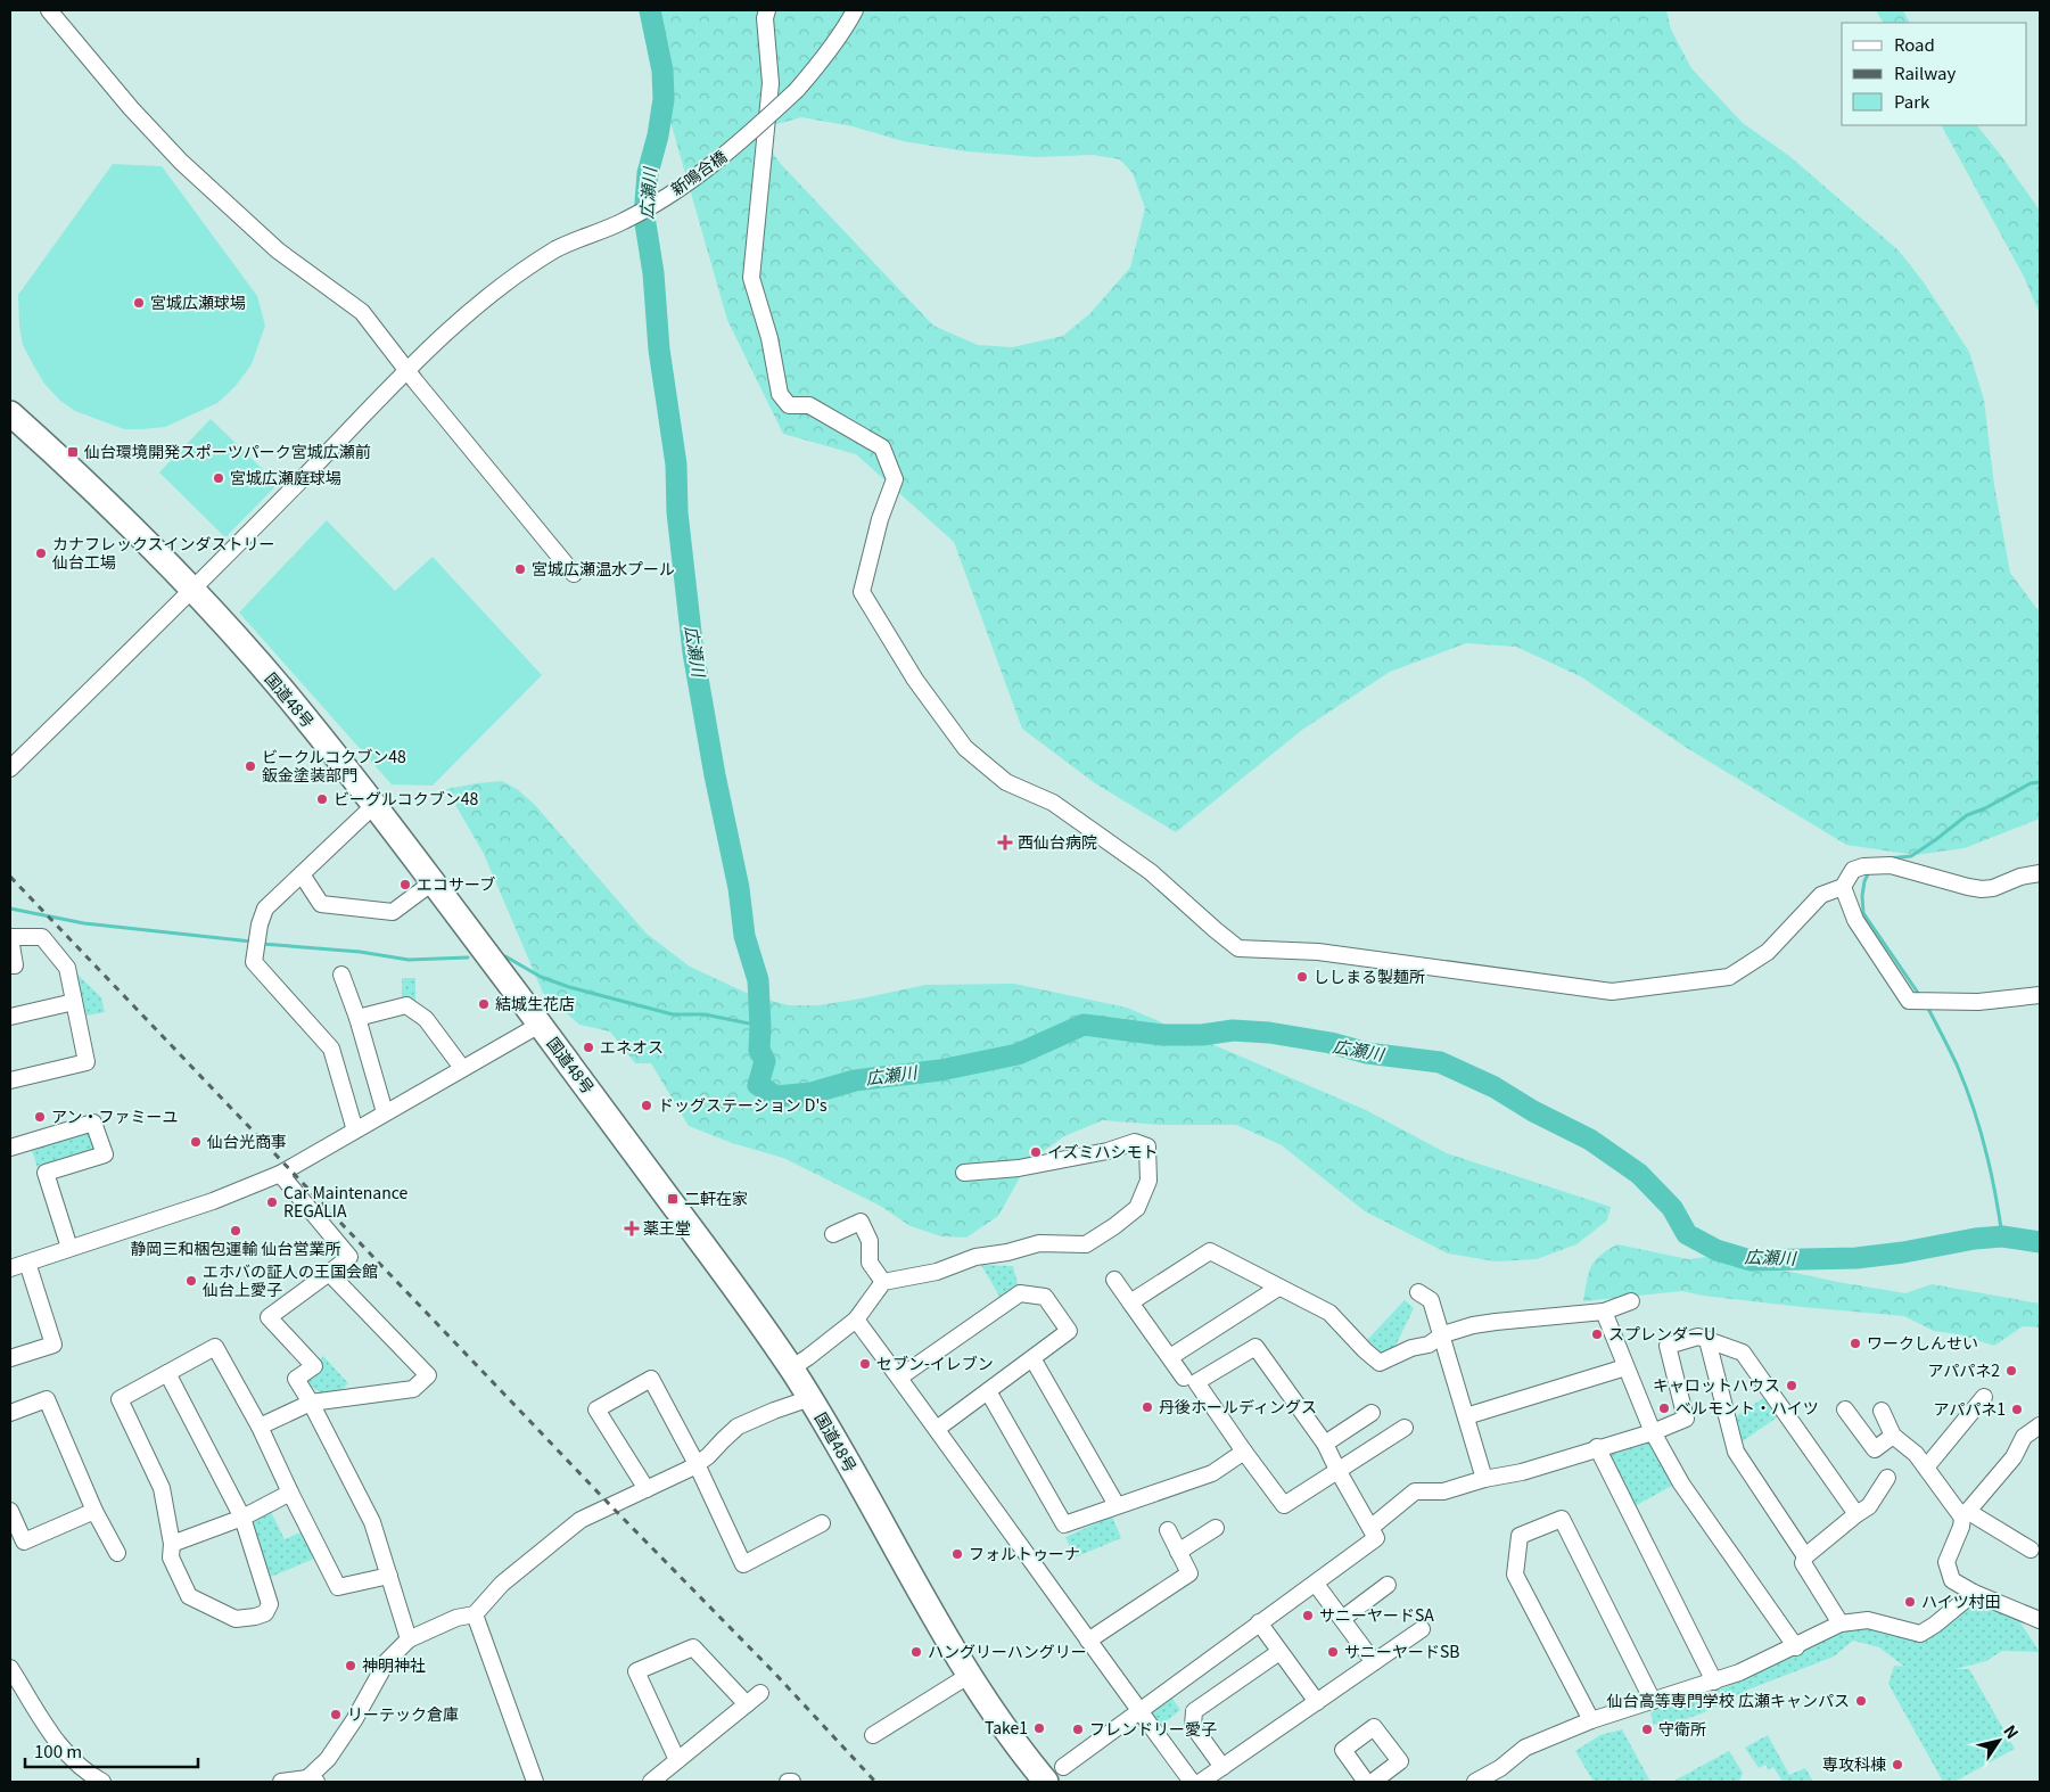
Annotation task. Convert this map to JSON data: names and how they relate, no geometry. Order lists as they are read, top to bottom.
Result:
{
  "streets": {
    "highway": ["国道48号"],
    "street": ["新鳴合橋"]
  },
  "crossings": [
    ["新鳴合橋", "国道48号"]
  ],
  "water": ["広瀬川"],
  "places": {
    "other": [
      "宮城広瀬球場",
      "宮城広瀬庭球場",
      "カナフレックスインダストリー 仙台工場",
      "宮城広瀬温水プール",
      "ビークルコクブン48 鈑金塗装部門",
      "ビーグルコクブン48",
      "エコサーブ",
      "ししまる製麺所",
      "結城生花店",
      "エネオス",
      "ドッグステーション D's",
      "アン・ファミーユ",
      "仙台光商事",
      "イズミハシモト",
      "Car Maintenance REGALIA",
      "静岡三和梱包運輸 仙台営業所",
      "エホバの証人の王国会館 仙台上愛子",
      "スプレンダーU",
      "ワークしんせい",
      "セブン-イレブン",
      "アパパネ2",
      "キャロットハウス",
      "丹後ホールディングス",
      "ベルモント・ハイツ",
      "アパパネ1",
      "フォルトゥーナ",
      "ハイツ村田",
      "サニーヤードSA",
      "ハングリーハングリー",
      "サニーヤードSB",
      "神明神社",
      "仙台高等専門学校 広瀬キャンパス",
      "リーテック倉庫",
      "Take1",
      "フレンドリー愛子",
      "守衛所",
      "専攻科棟"
    ],
    "transit": ["仙台環境開発スポーツパーク宮城広瀬前", "二軒在家"],
    "health": ["西仙台病院", "薬王堂"]
  },
  "legend": ["Road", "Railway", "Park"],
  "scale_bar": "100 m",
  "north": "top right"
}
